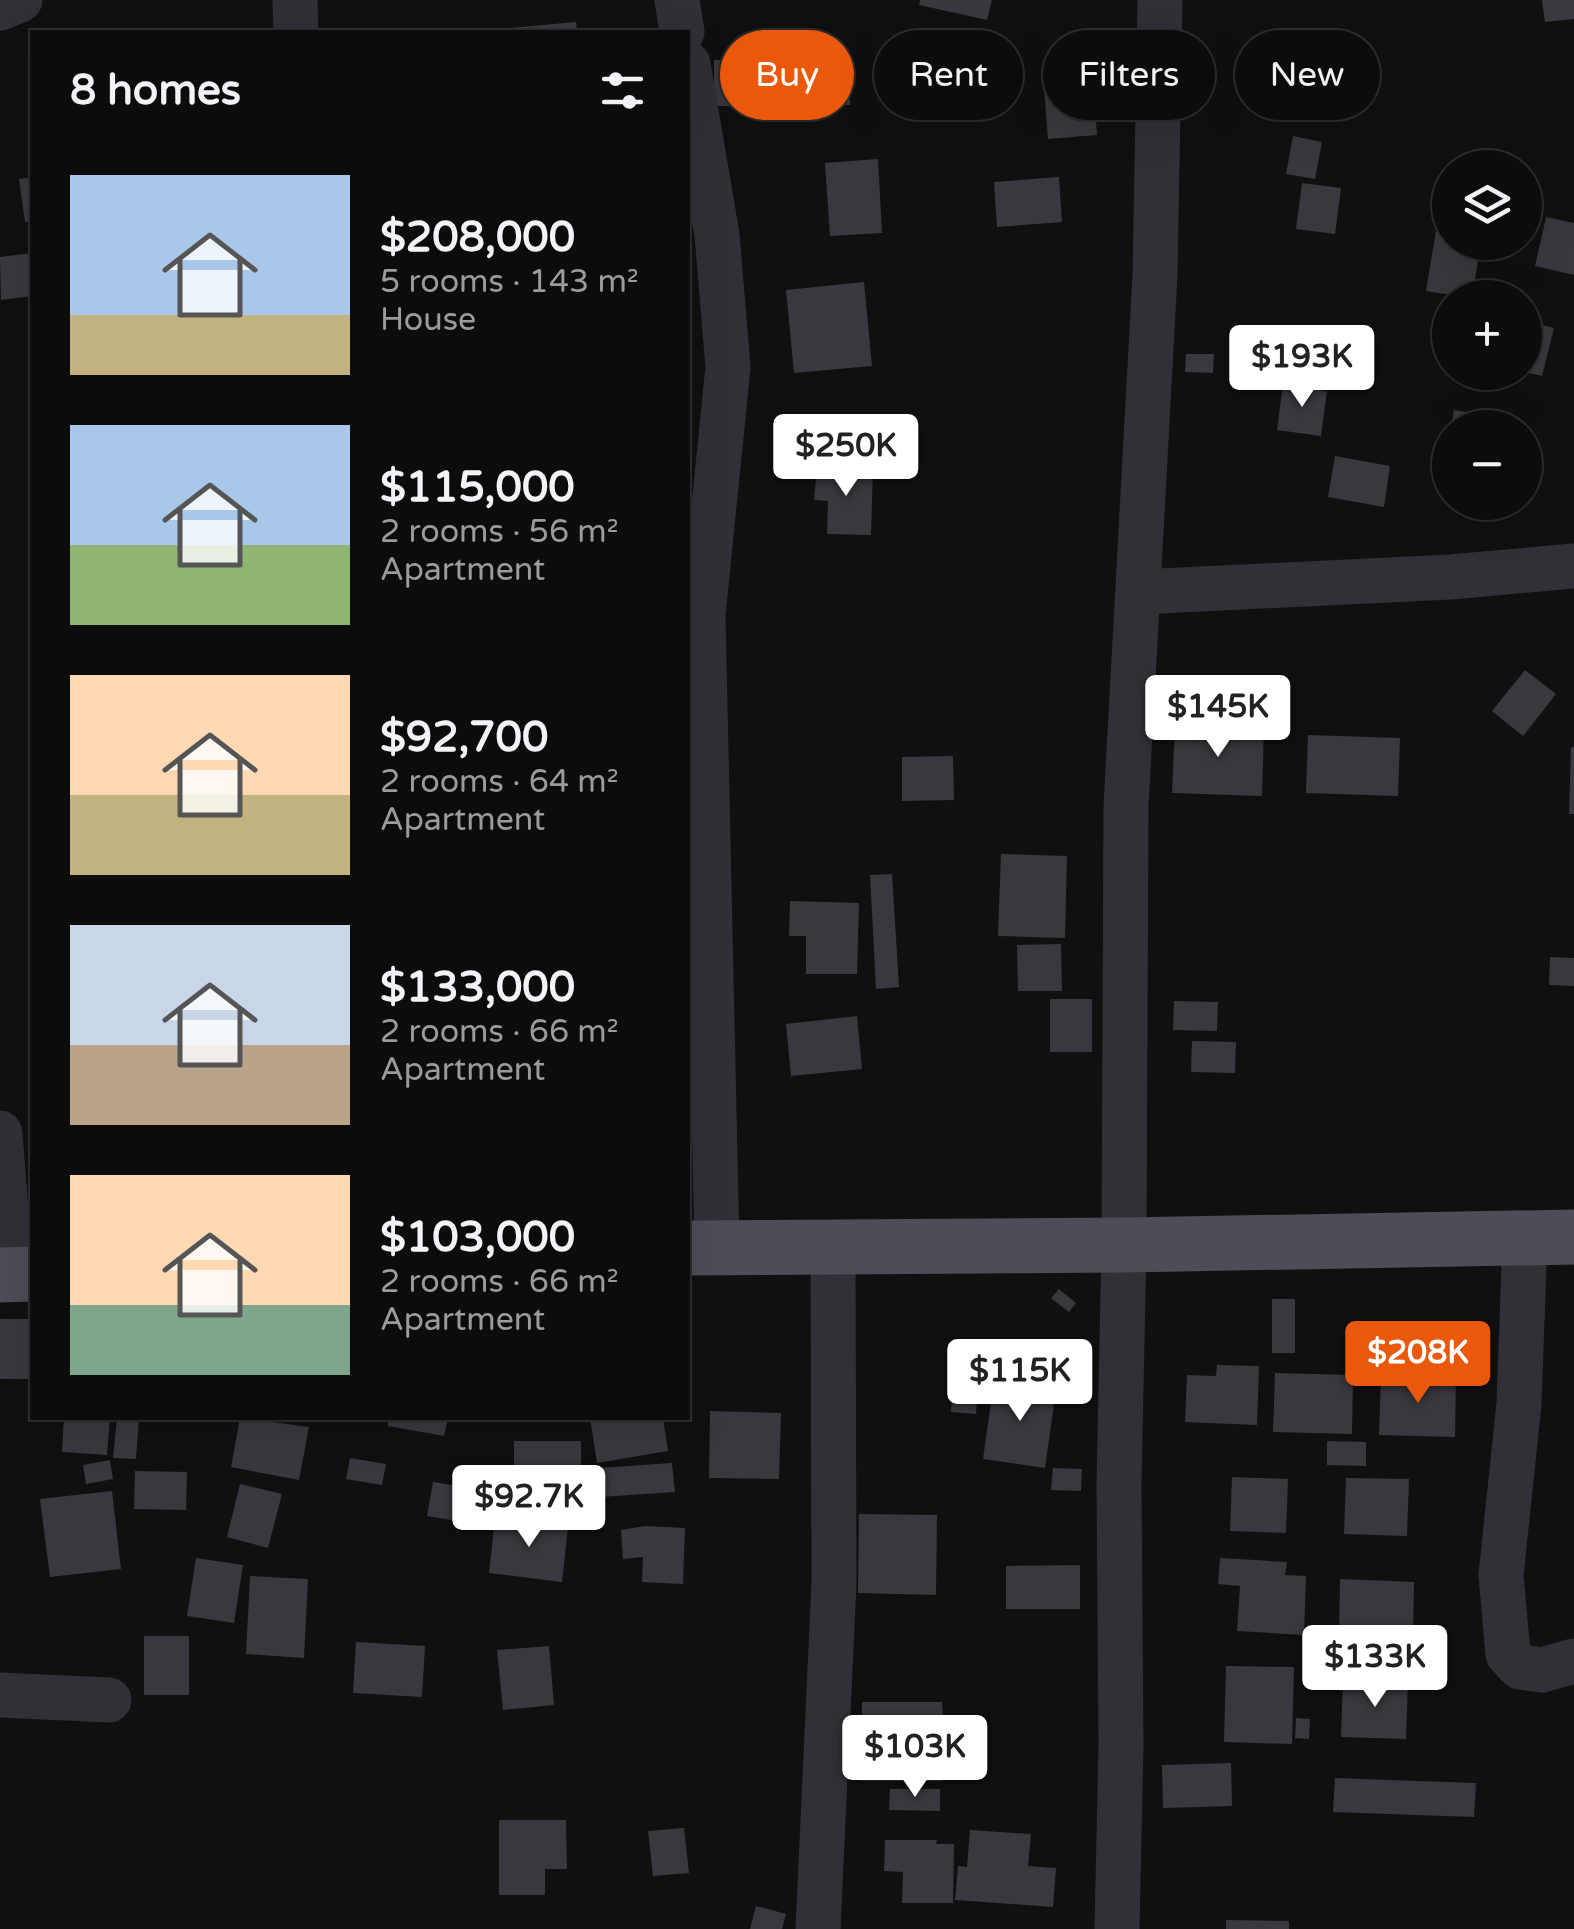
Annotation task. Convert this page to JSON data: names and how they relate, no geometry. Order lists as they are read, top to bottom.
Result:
{
  "page": {
    "chip": [
      "Buy",
      "Rent",
      "Filters",
      "New"
    ],
    "heading": "8 homes",
    "map_buttons": ["+", "−"],
    "list": [
      {
        "name": "$208,000",
        "note": "5 rooms · 143 m² · House"
      },
      {
        "name": "$115,000",
        "note": "2 rooms · 56 m² · Apartment"
      },
      {
        "name": "$92,700",
        "note": "2 rooms · 64 m² · Apartment"
      },
      {
        "name": "$133,000",
        "note": "2 rooms · 66 m² · Apartment"
      },
      {
        "name": "$103,000",
        "note": "2 rooms · 66 m² · Apartment"
      }
    ],
    "price": [
      "$193K",
      "$250K",
      "$145K",
      "$208K",
      "$115K",
      "$92.7K",
      "$133K",
      "$103K"
    ]
  }
}
